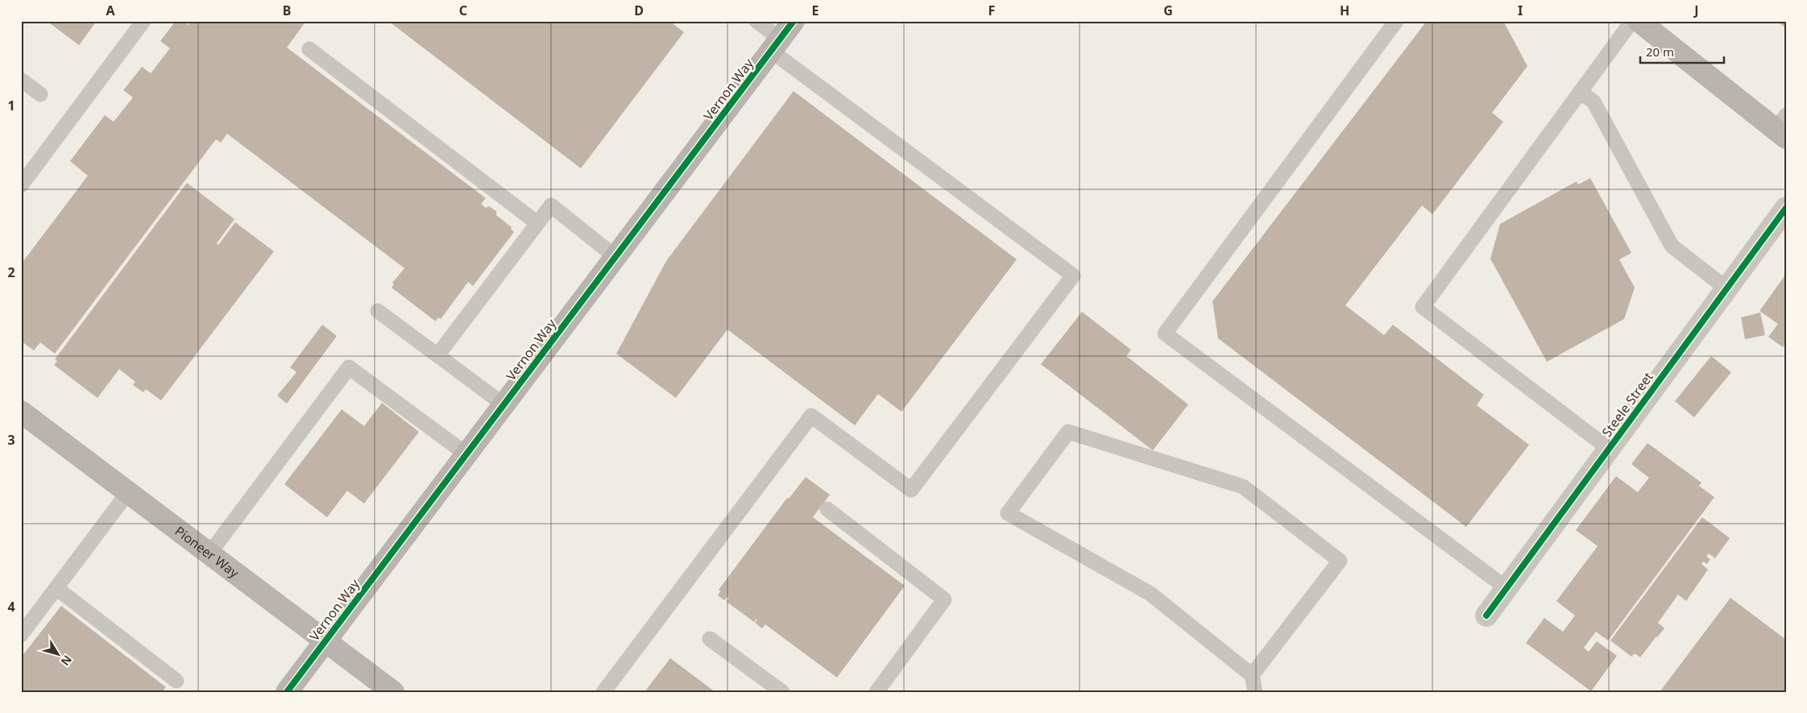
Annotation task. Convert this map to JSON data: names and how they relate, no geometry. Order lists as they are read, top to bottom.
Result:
{
  "streets": {
    "street": ["Vernon Way", "Steele Street", "Pioneer Way"]
  },
  "crossings": [
    ["Vernon Way", "Pioneer Way"]
  ],
  "scale_bar": "20 m",
  "north": "bottom right",
  "grid": {
    "columns": [
      "A",
      "B",
      "C",
      "D",
      "E",
      "F",
      "G",
      "H",
      "I",
      "J"
    ],
    "rows": [
      "1",
      "2",
      "3",
      "4"
    ]
  }
}
